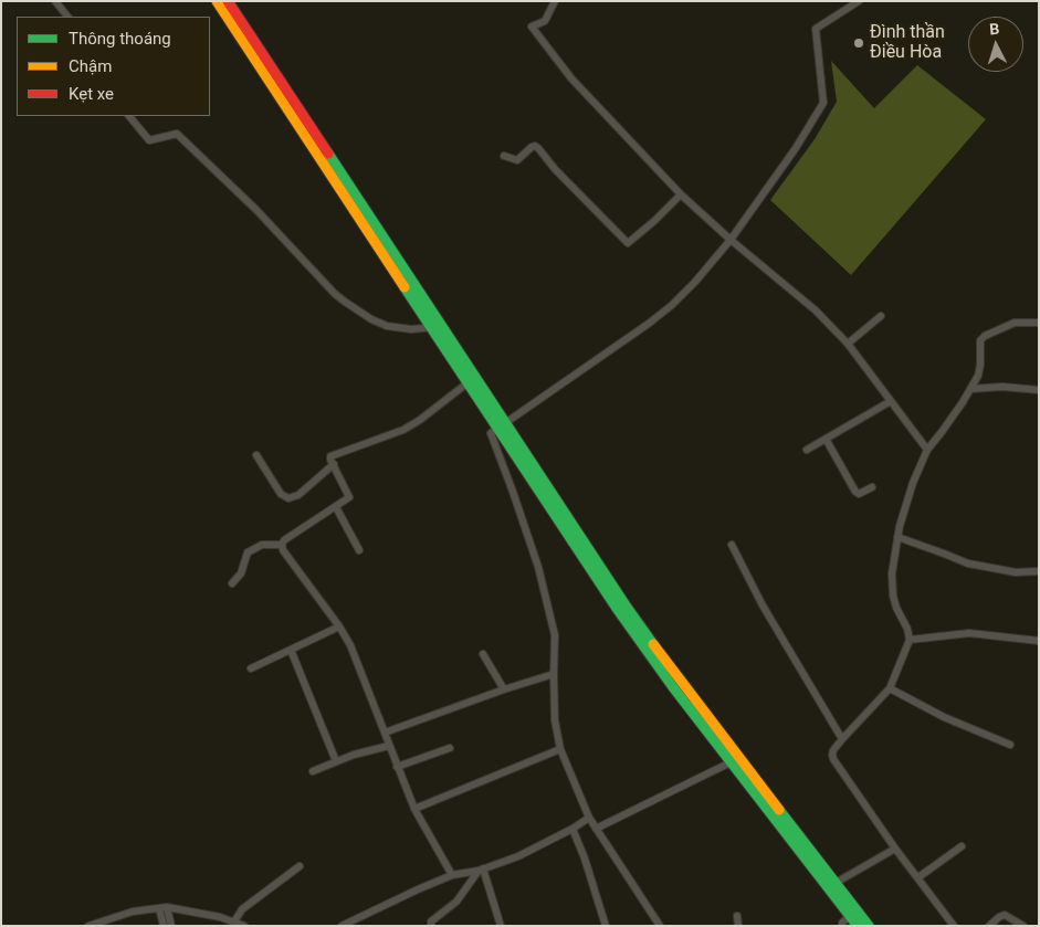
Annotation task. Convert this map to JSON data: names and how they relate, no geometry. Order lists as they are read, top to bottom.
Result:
{
  "places": ["Đình thần Điều Hòa"],
  "legend": ["Thông thoáng", "Chậm", "Kẹt xe"],
  "north": "top"
}
